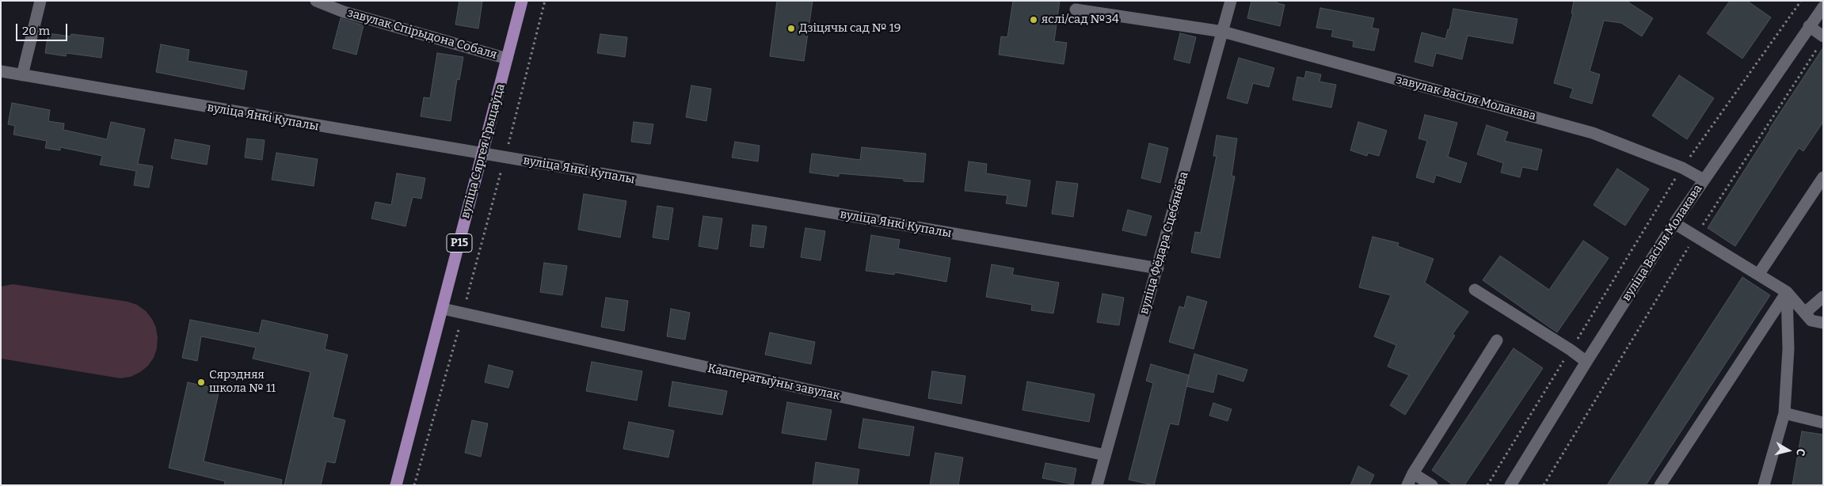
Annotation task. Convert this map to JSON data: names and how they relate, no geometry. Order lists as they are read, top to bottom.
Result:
{
  "streets": {
    "main road": ["вуліца Сяргея Грыцаўца", "Р15"],
    "street": [
      "завулак Спірыдона Собаля",
      "завулак Васіля Молакава",
      "вуліца Янкі Купалы",
      "вуліца Фёдара Сцебянёва",
      "вуліца Васіля Молакава",
      "Кааператыўны завулак"
    ]
  },
  "crossings": [
    ["завулак Спірыдона Собаля", "вуліца Сяргея Грыцаўца"],
    ["завулак Васіля Молакава", "вуліца Фёдара Сцебянёва"],
    ["завулак Васіля Молакава", "вуліца Васіля Молакава"],
    ["вуліца Янкі Купалы", "вуліца Сяргея Грыцаўца"],
    ["вуліца Янкі Купалы", "вуліца Фёдара Сцебянёва"],
    ["вуліца Сяргея Грыцаўца", "Кааператыўны завулак"],
    ["вуліца Фёдара Сцебянёва", "Кааператыўны завулак"]
  ],
  "places": ["яслі/сад №34", "Дзіцячы сад № 19", "Сярэдняя школа № 11"],
  "scale_bar": "20 m",
  "north": "right"
}
